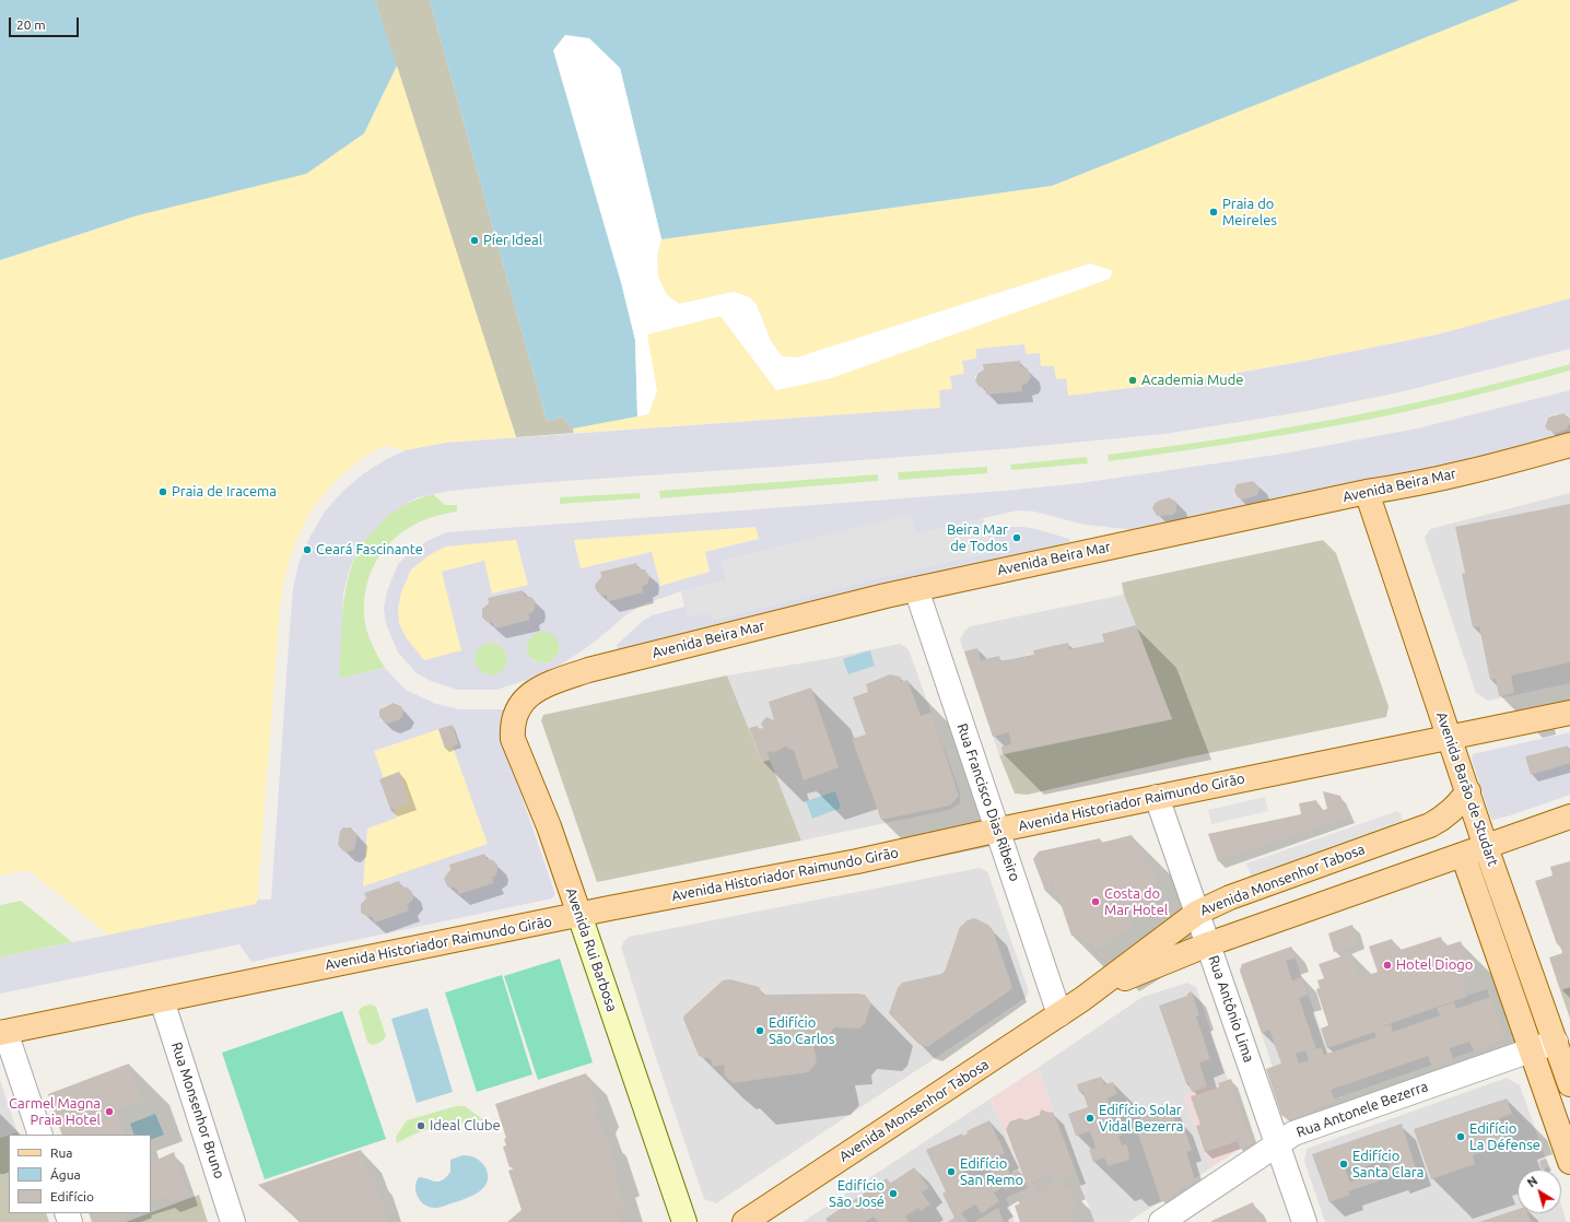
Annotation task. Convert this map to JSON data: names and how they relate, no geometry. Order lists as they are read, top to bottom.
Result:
{
  "streets": {
    "main road": [
      "Avenida Beira Mar",
      "Avenida Barão de Studart",
      "Avenida Historiador Raimundo Girão",
      "Avenida Monsenhor Tabosa",
      "Avenida Rui Barbosa"
    ],
    "street": [
      "Rua Francisco Dias Ribeiro",
      "Rua Antônio Lima",
      "Rua Antonele Bezerra",
      "Rua Monsenhor Bruno"
    ]
  },
  "crossings": [
    ["Avenida Beira Mar", "Avenida Barão de Studart"],
    ["Avenida Beira Mar", "Rua Francisco Dias Ribeiro"],
    ["Avenida Beira Mar", "Avenida Rui Barbosa"],
    ["Avenida Barão de Studart", "Avenida Historiador Raimundo Girão"],
    ["Avenida Barão de Studart", "Avenida Monsenhor Tabosa"],
    ["Avenida Barão de Studart", "Rua Antonele Bezerra"],
    ["Rua Francisco Dias Ribeiro", "Avenida Historiador Raimundo Girão"],
    ["Rua Francisco Dias Ribeiro", "Avenida Monsenhor Tabosa"],
    ["Avenida Historiador Raimundo Girão", "Avenida Rui Barbosa"],
    ["Avenida Historiador Raimundo Girão", "Rua Antônio Lima"],
    ["Avenida Historiador Raimundo Girão", "Rua Monsenhor Bruno"],
    ["Avenida Monsenhor Tabosa", "Rua Antônio Lima"],
    ["Rua Antônio Lima", "Rua Antonele Bezerra"]
  ],
  "places": [
    "Praia do Meireles",
    "Píer Ideal",
    "Academia Mude",
    "Praia de Iracema",
    "Beira Mar de Todos",
    "Ceará Fascinante",
    "Costa do Mar Hotel",
    "Hotel Diogo",
    "Edifício São Carlos",
    "Carmel Magna Praia Hotel",
    "Edifício Solar Vidal Bezerra",
    "Ideal Clube",
    "Edifício La Défense",
    "Edifício Santa Clara",
    "Edifício San Remo",
    "Edifício São José"
  ],
  "legend": ["Rua", "Água", "Edifício"],
  "scale_bar": "20 m",
  "north": "top left"
}
